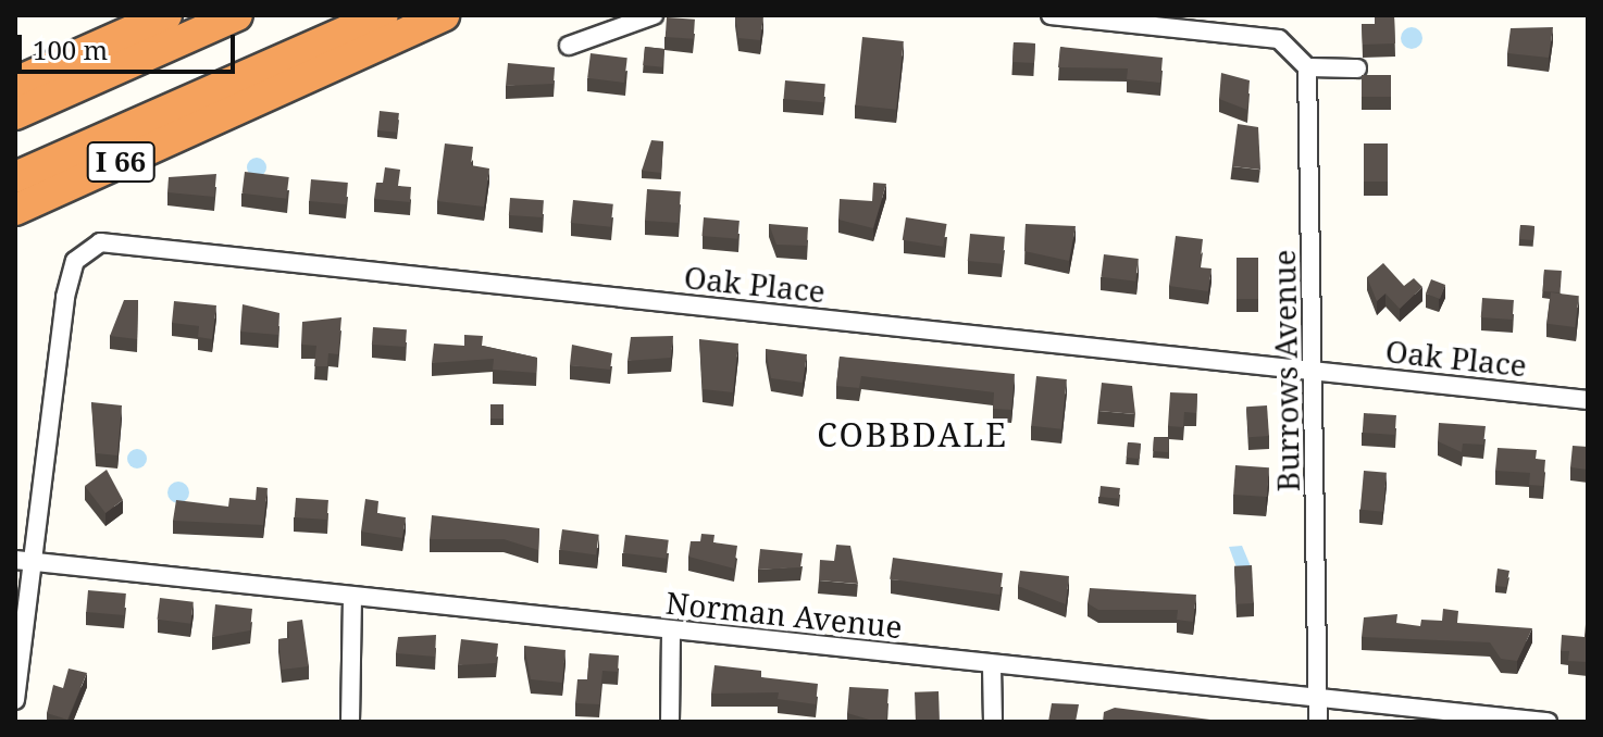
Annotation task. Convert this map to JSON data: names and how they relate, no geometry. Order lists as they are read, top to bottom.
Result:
{
  "streets": {
    "highway": ["I 66"],
    "street": ["Oak Place", "Burrows Avenue", "Norman Avenue"]
  },
  "crossings": [
    ["Oak Place", "Burrows Avenue"],
    ["Oak Place", "Norman Avenue"],
    ["Burrows Avenue", "Norman Avenue"]
  ],
  "districts": ["COBBDALE"],
  "scale_bar": "100 m"
}
